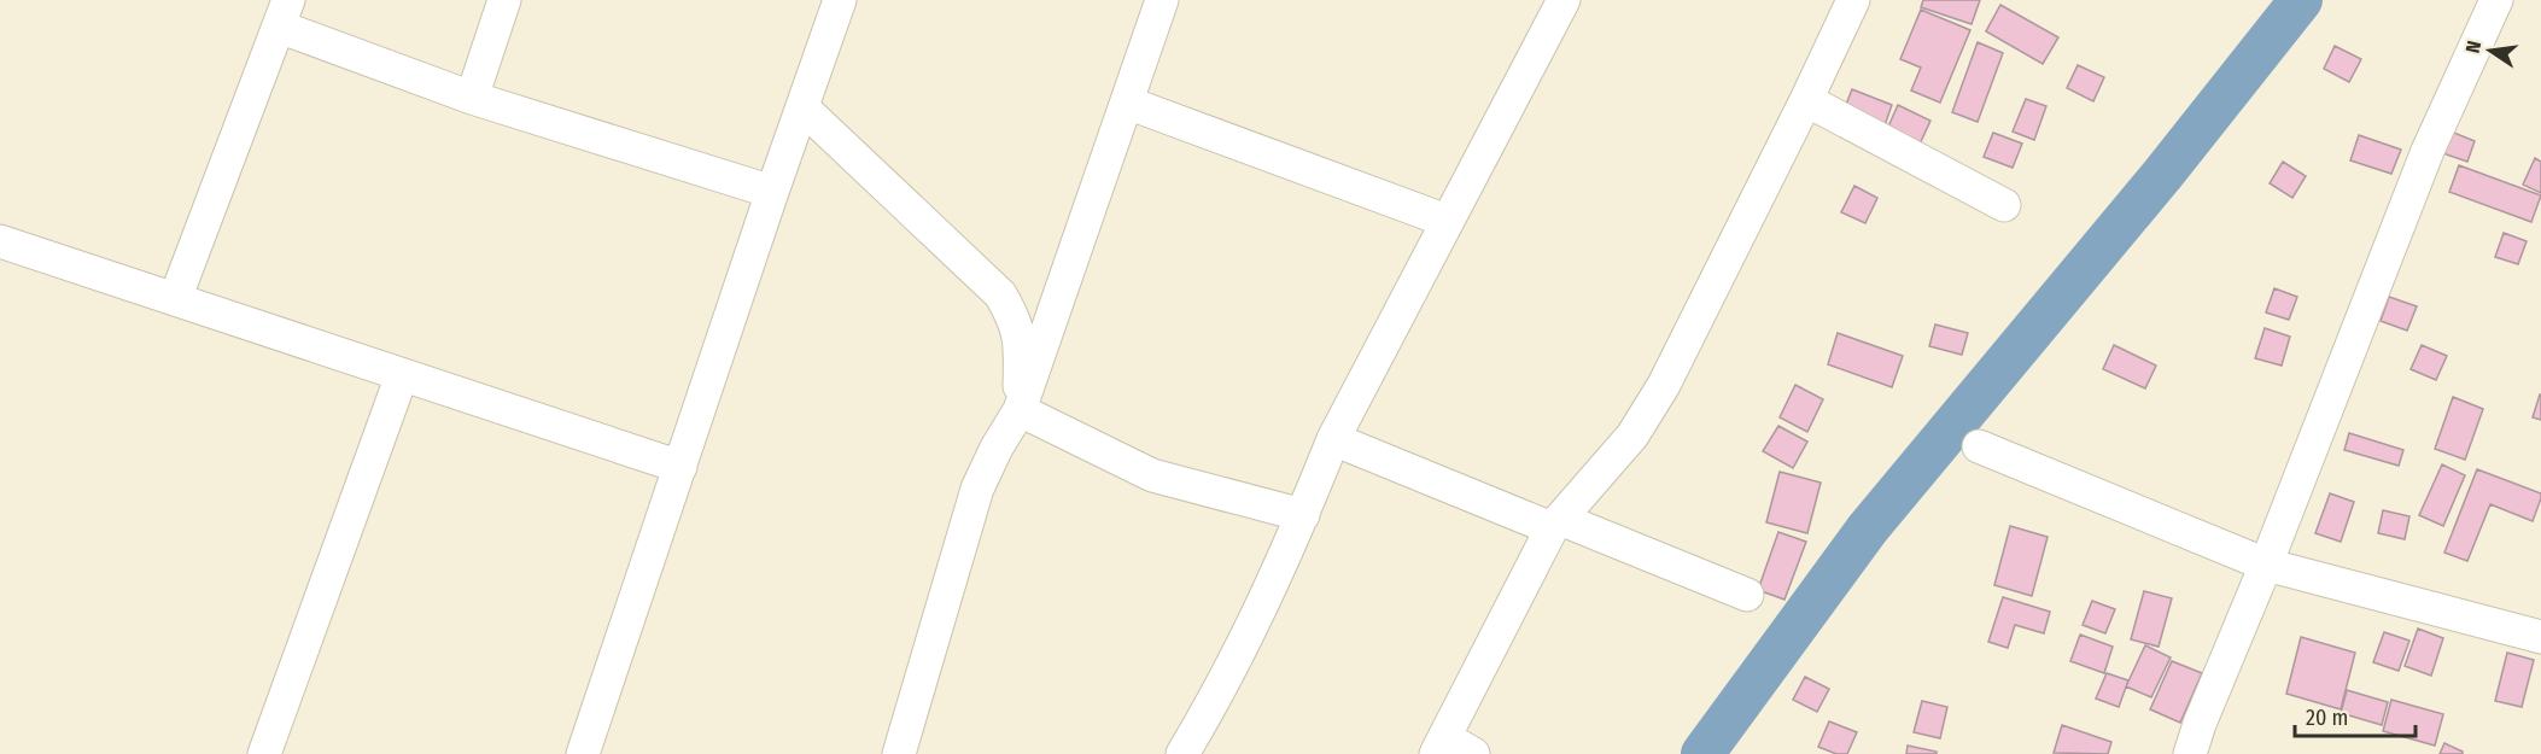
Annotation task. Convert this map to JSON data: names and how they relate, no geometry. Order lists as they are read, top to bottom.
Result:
{
  "scale_bar": "20 m",
  "north": "left"
}
